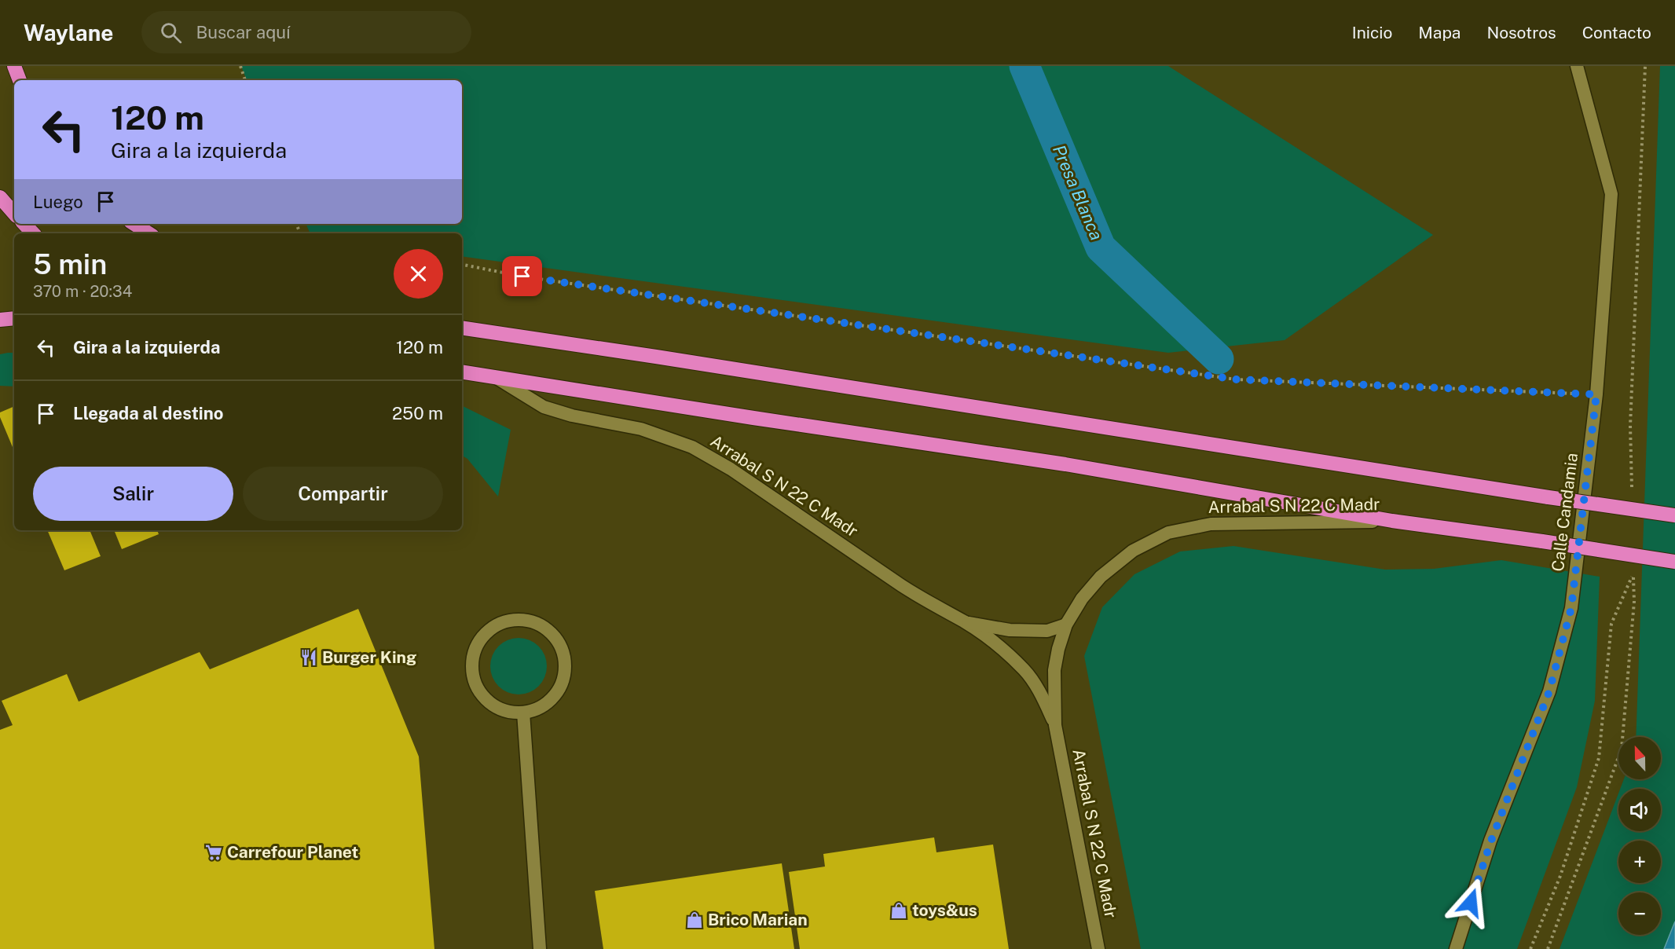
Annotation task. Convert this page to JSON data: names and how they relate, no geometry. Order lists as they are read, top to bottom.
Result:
{
  "streets": {
    "street": ["Arrabal S N 22 C Madr", "Calle Candamia"]
  },
  "water": ["Presa Blanca"],
  "places": {
    "restaurant": ["Burger King"],
    "supermarket": ["Carrefour Planet"],
    "shop": ["toys&us", "Brico Marian"]
  },
  "north": "top",
  "page": {
    "header": "Waylane",
    "search": "Buscar aquí",
    "nav": [
      "Inicio",
      "Mapa",
      "Nosotros",
      "Contacto"
    ],
    "turn": ["120 m", "Gira a la izquierda"],
    "then": "Luego",
    "heading": ["5 min", "370 m · 20:34"],
    "list": [
      {
        "name": "Gira a la izquierda",
        "value": "120 m"
      },
      {
        "name": "Llegada al destino",
        "value": "250 m"
      }
    ],
    "buttons": ["Salir", "Compartir"],
    "map_buttons": ["+", "−"]
  }
}
